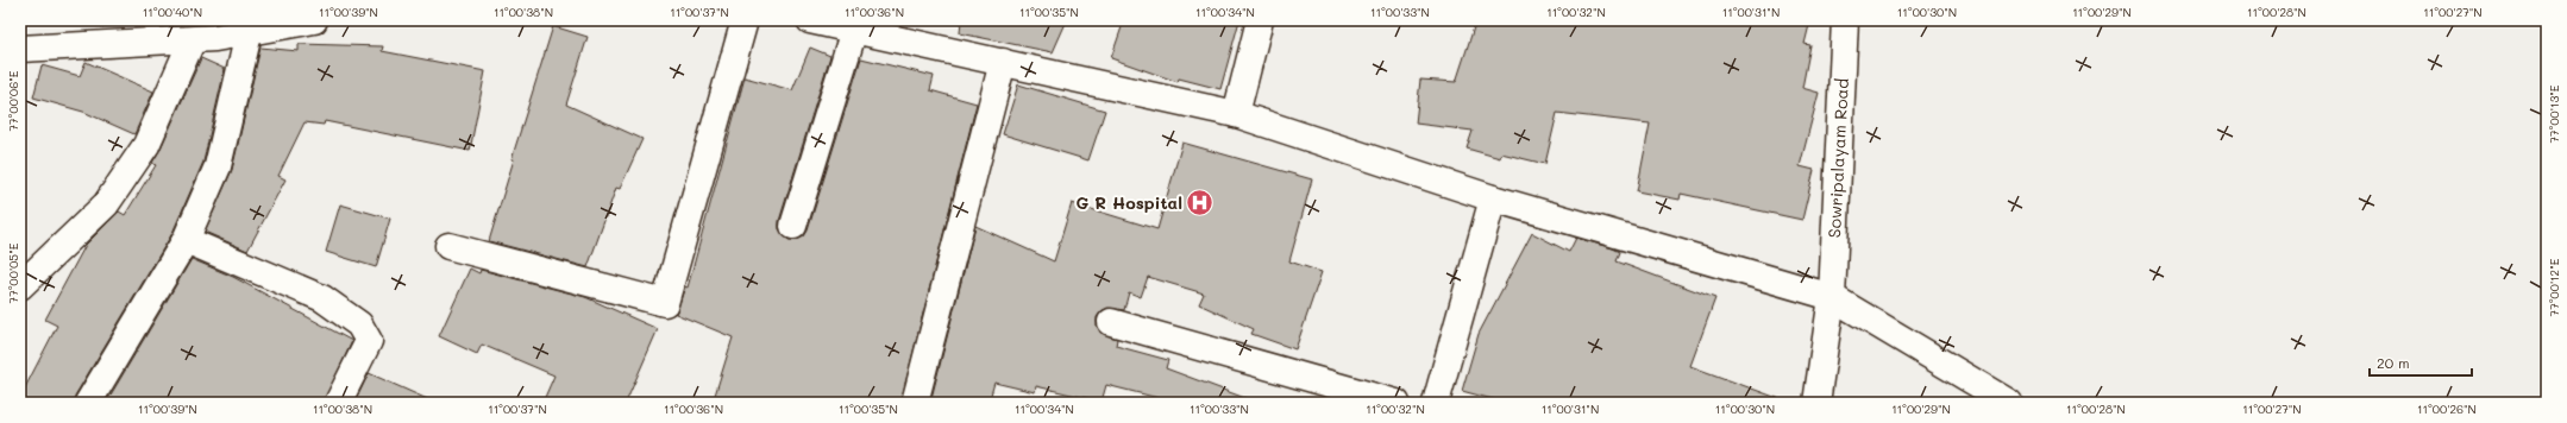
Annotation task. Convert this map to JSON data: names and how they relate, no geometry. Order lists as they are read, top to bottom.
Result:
{
  "streets": {
    "street": ["Sowripalayam Road"]
  },
  "places": {
    "hospital": ["G R Hospital"]
  },
  "scale_bar": "20 m",
  "coordinates": [
    "11°00'40\"N",
    "11°00'39\"N",
    "11°00'38\"N",
    "11°00'37\"N",
    "11°00'36\"N",
    "11°00'35\"N",
    "11°00'34\"N",
    "11°00'33\"N",
    "11°00'32\"N",
    "11°00'31\"N",
    "11°00'30\"N",
    "11°00'29\"N",
    "11°00'28\"N",
    "11°00'27\"N",
    "77°00'06\"E",
    "77°00'13\"E",
    "77°00'05\"E",
    "77°00'12\"E",
    "11°00'26\"N"
  ]
}
